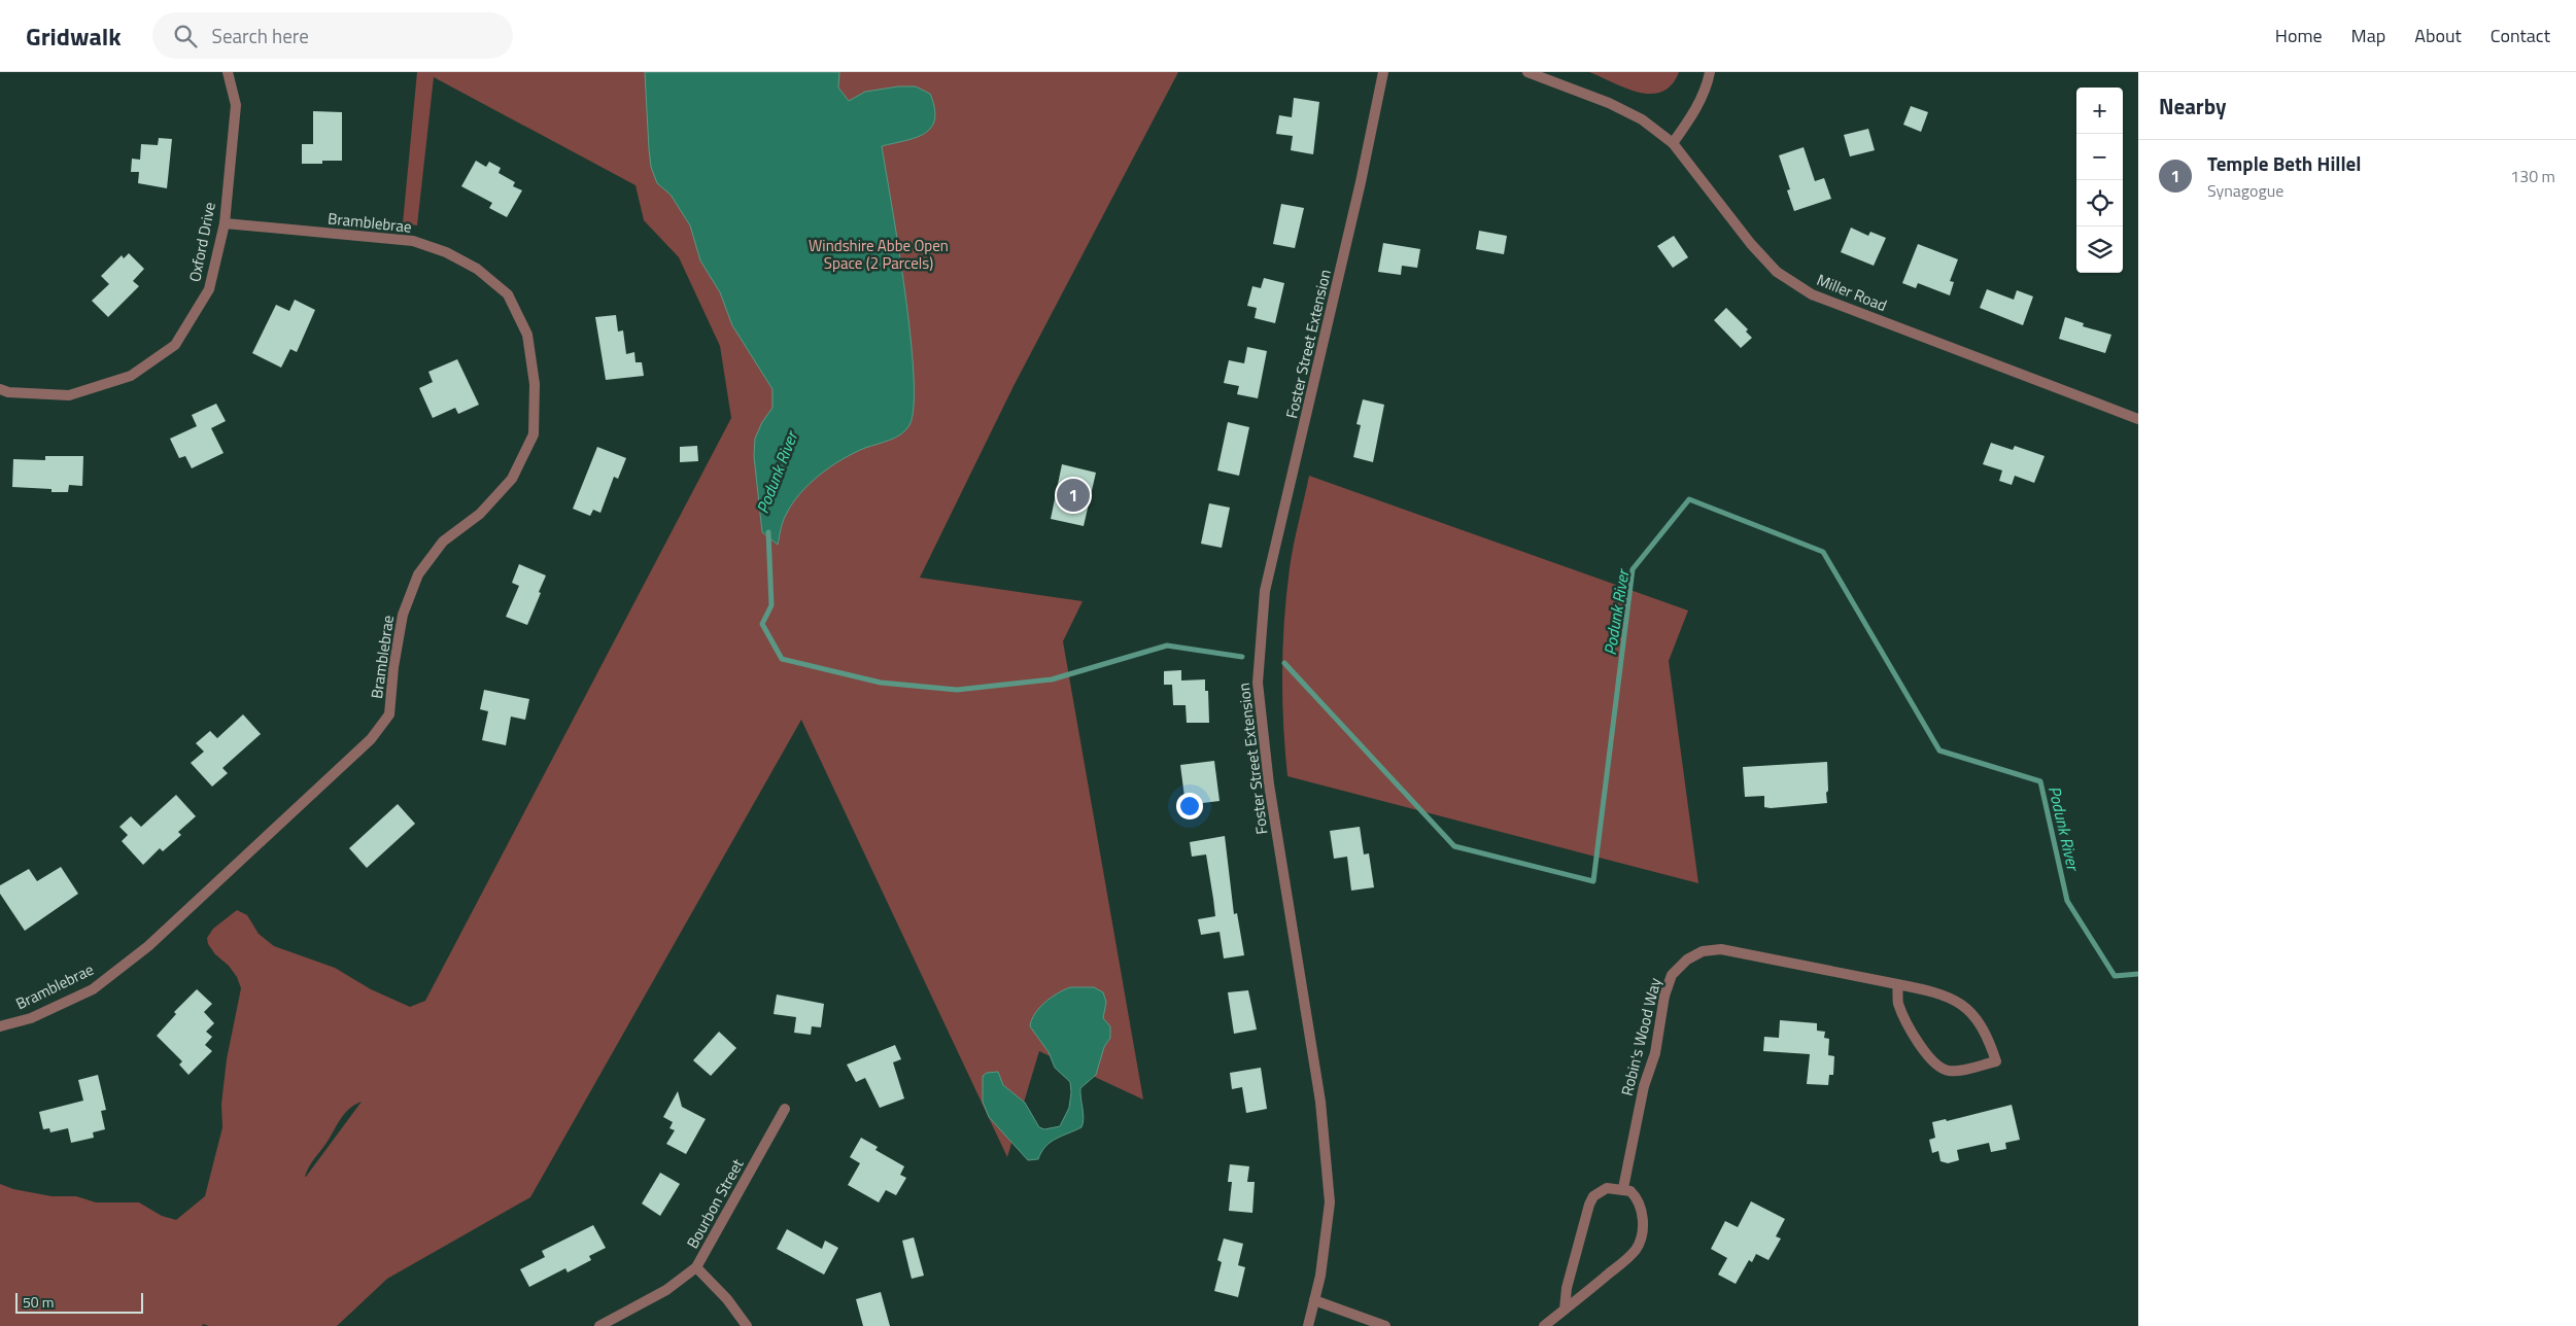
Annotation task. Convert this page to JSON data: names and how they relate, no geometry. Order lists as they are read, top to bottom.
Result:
{
  "streets": {
    "street": [
      "Bramblebrae",
      "Oxford Drive",
      "Miller Road",
      "Foster Street Extension",
      "Robin's Wood Way",
      "Bourbon Street"
    ]
  },
  "crossings": [
    ["Bramblebrae", "Oxford Drive"]
  ],
  "water": ["Podunk River"],
  "parks": ["Windshire Abbe Open Space (2 Parcels)"],
  "scale_bar": "50 m",
  "page": {
    "header": "Gridwalk",
    "search": "Search here",
    "nav": [
      "Home",
      "Map",
      "About",
      "Contact"
    ],
    "heading": "Nearby",
    "map_buttons": ["+", "−"],
    "list": [
      {
        "mark": "1",
        "name": "Temple Beth Hillel",
        "note": "Synagogue",
        "value": "130 m"
      }
    ],
    "pins": "1",
    "scale": "50 m"
  }
}
